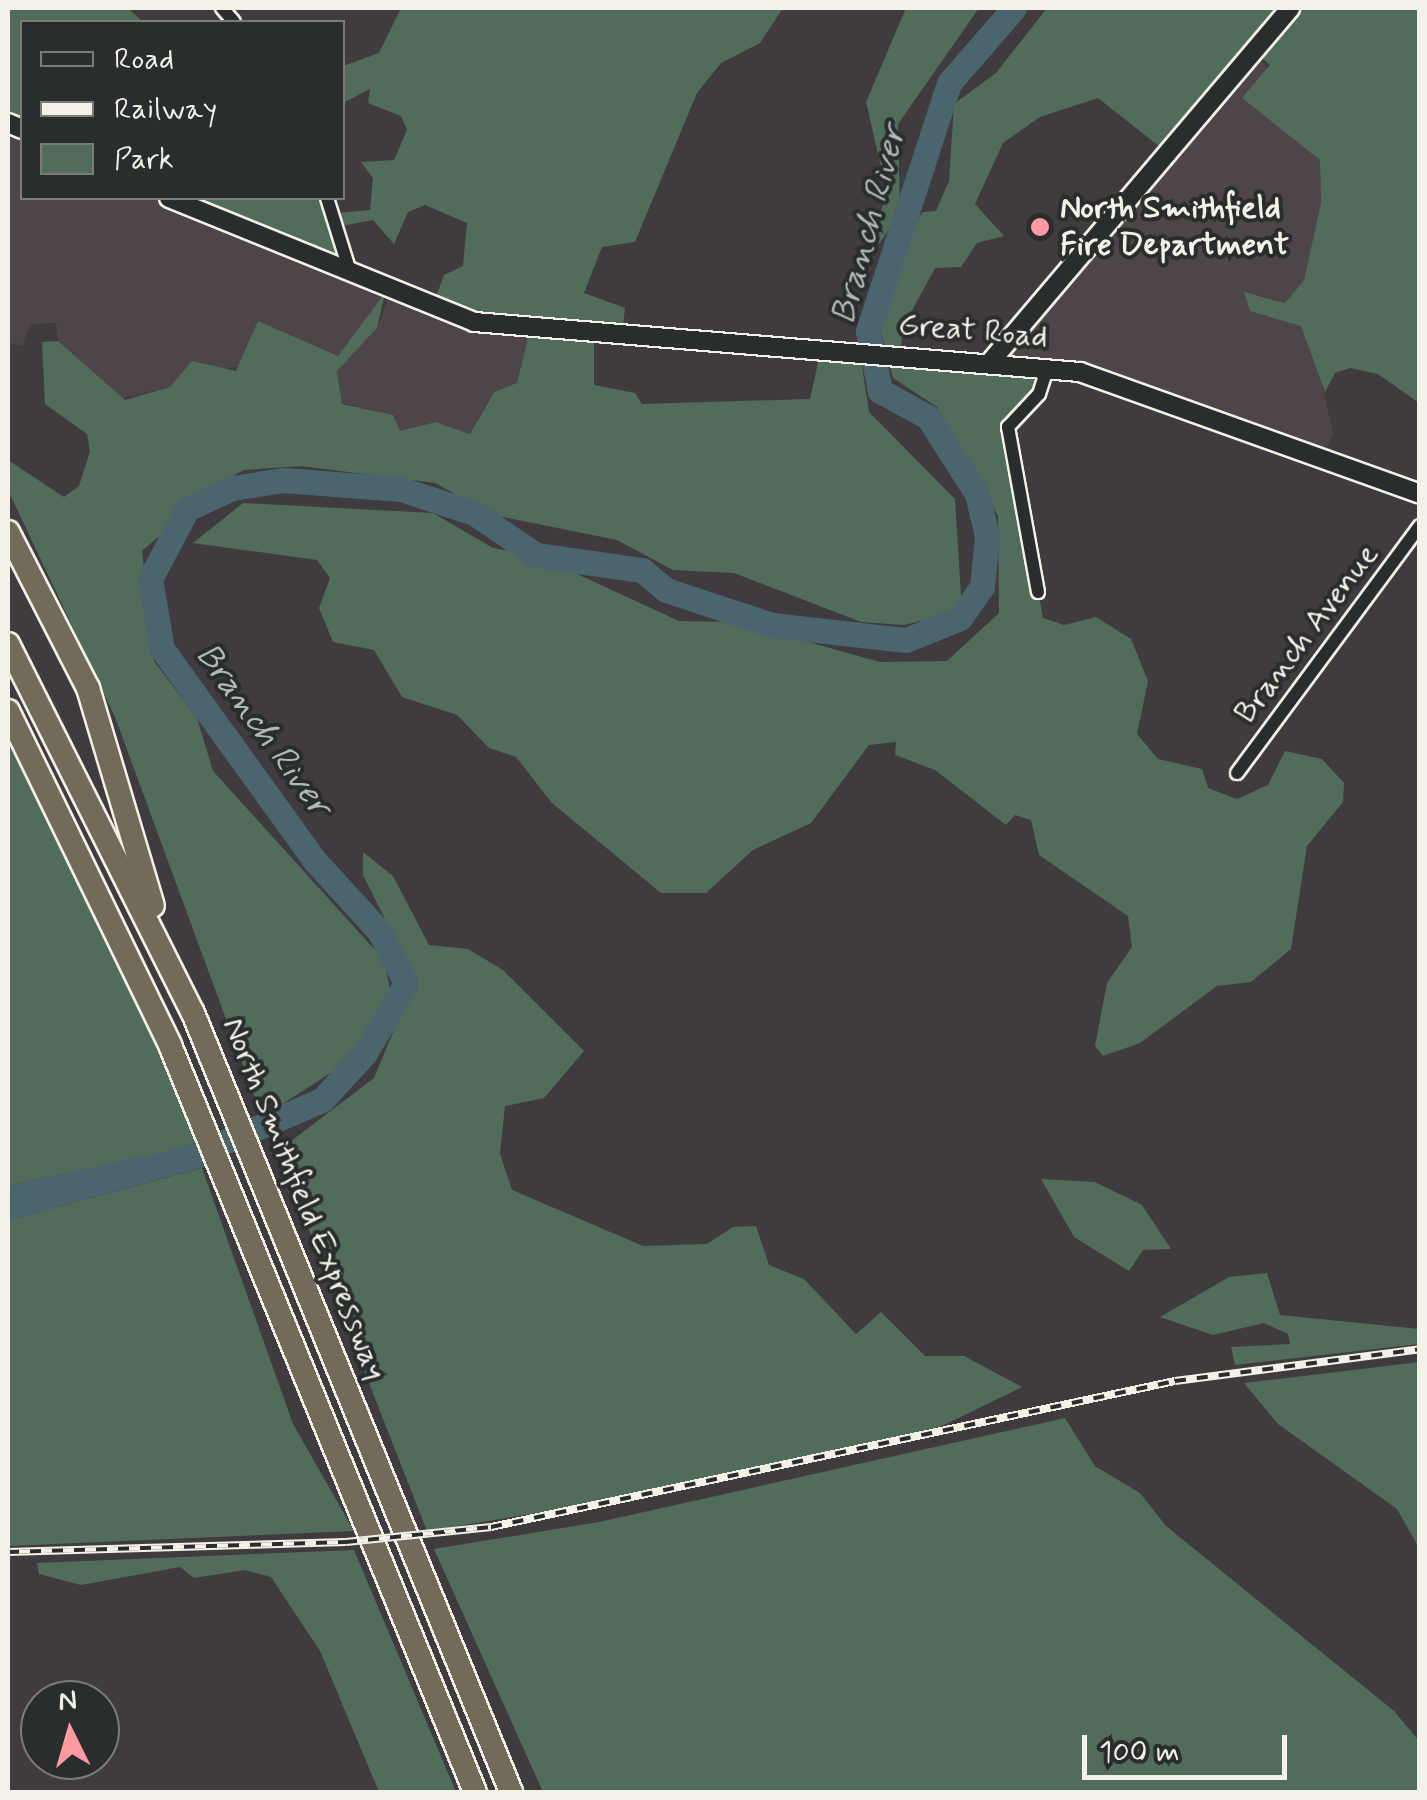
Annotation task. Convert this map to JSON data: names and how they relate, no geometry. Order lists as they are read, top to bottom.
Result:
{
  "streets": {
    "highway": ["North Smithfield Expressway"],
    "main road": ["Great Road"],
    "street": ["Branch Avenue"]
  },
  "water": ["Branch River"],
  "places": ["North Smithfield Fire Department"],
  "legend": ["Road", "Railway", "Park"],
  "scale_bar": "100 m",
  "north": "top"
}
